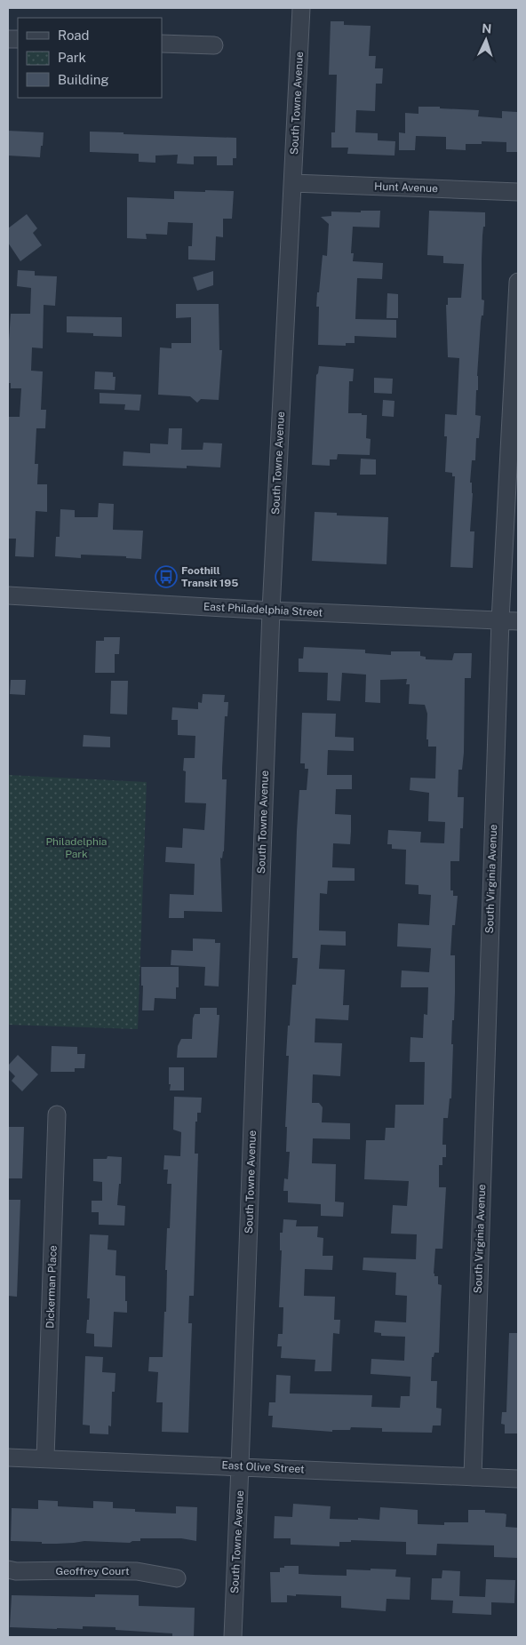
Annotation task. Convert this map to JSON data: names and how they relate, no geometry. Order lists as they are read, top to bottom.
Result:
{
  "streets": {
    "street": [
      "South Towne Avenue",
      "Hunt Avenue",
      "East Philadelphia Street",
      "South Virginia Avenue",
      "Dickerman Place",
      "East Olive Street",
      "Geoffrey Court"
    ]
  },
  "crossings": [
    ["South Towne Avenue", "Hunt Avenue"],
    ["South Towne Avenue", "East Philadelphia Street"],
    ["South Towne Avenue", "East Olive Street"],
    ["East Philadelphia Street", "South Virginia Avenue"],
    ["South Virginia Avenue", "East Olive Street"],
    ["Dickerman Place", "East Olive Street"]
  ],
  "parks": ["Philadelphia Park"],
  "places": {
    "bus stop": ["Foothill Transit 195"]
  },
  "legend": ["Road", "Park", "Building"],
  "north": "top"
}
